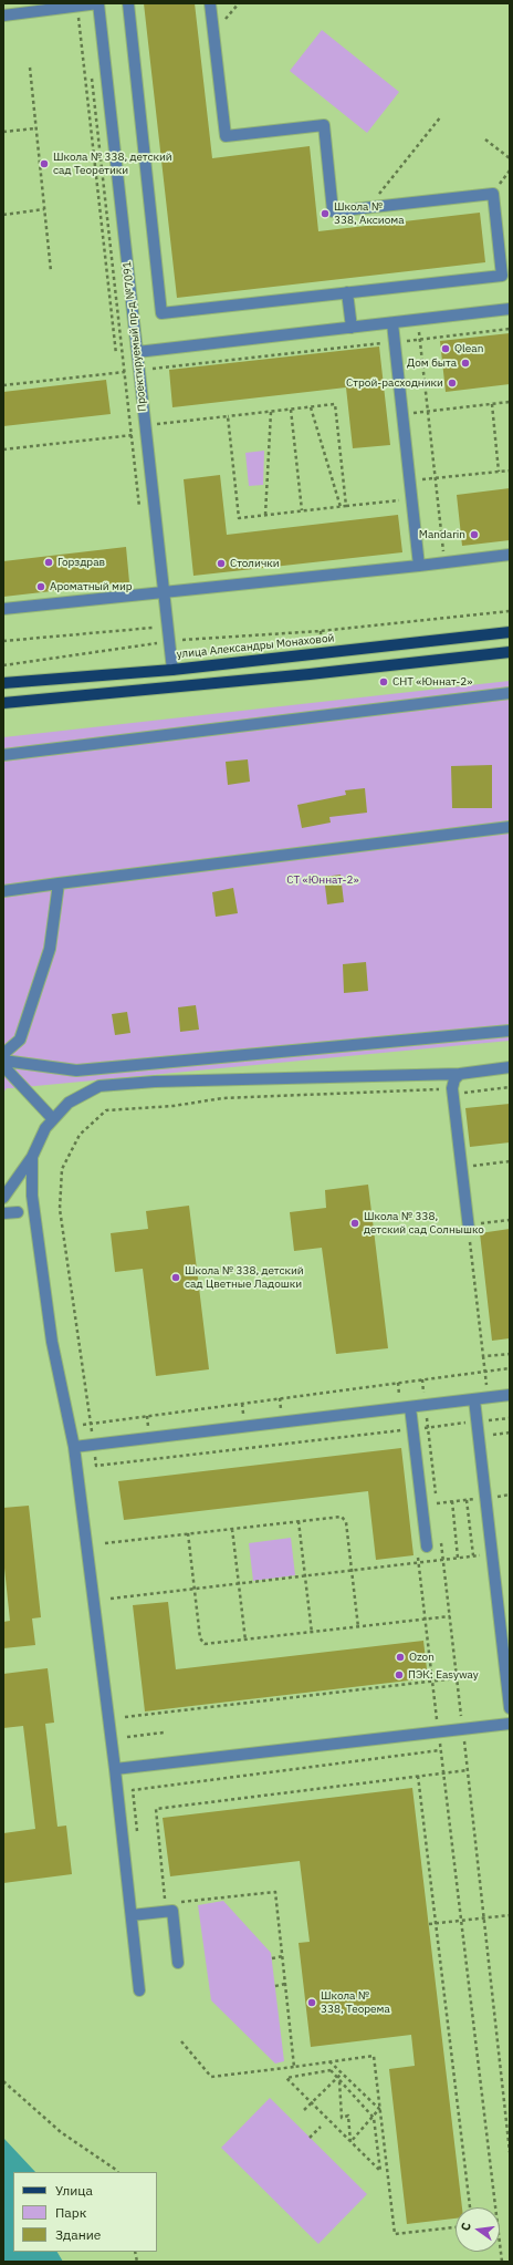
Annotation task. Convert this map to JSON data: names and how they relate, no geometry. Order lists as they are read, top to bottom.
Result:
{
  "streets": {
    "main road": ["улица Александры Монаховой"],
    "street": ["Проектируемый пр-д №7091"]
  },
  "crossings": [
    ["Проектируемый пр-д №7091", "улица Александры Монаховой"]
  ],
  "parks": ["СТ «Юннат-2»"],
  "places": [
    "Школа № 338, детский сад Теоретики",
    "Школа № 338, Аксиома",
    "Qlean",
    "Дом быта",
    "Строй-расходники",
    "Mandarin",
    "Горздрав",
    "Столички",
    "Ароматный мир",
    "СНТ «Юннат-2»",
    "Школа № 338, детский сад Солнышко",
    "Школа № 338, детский сад Цветные Ладошки",
    "Ozon",
    "ПЭК: Easyway",
    "Школа № 338, Теорема"
  ],
  "legend": ["Улица", "Парк", "Здание"],
  "north": "left"
}
